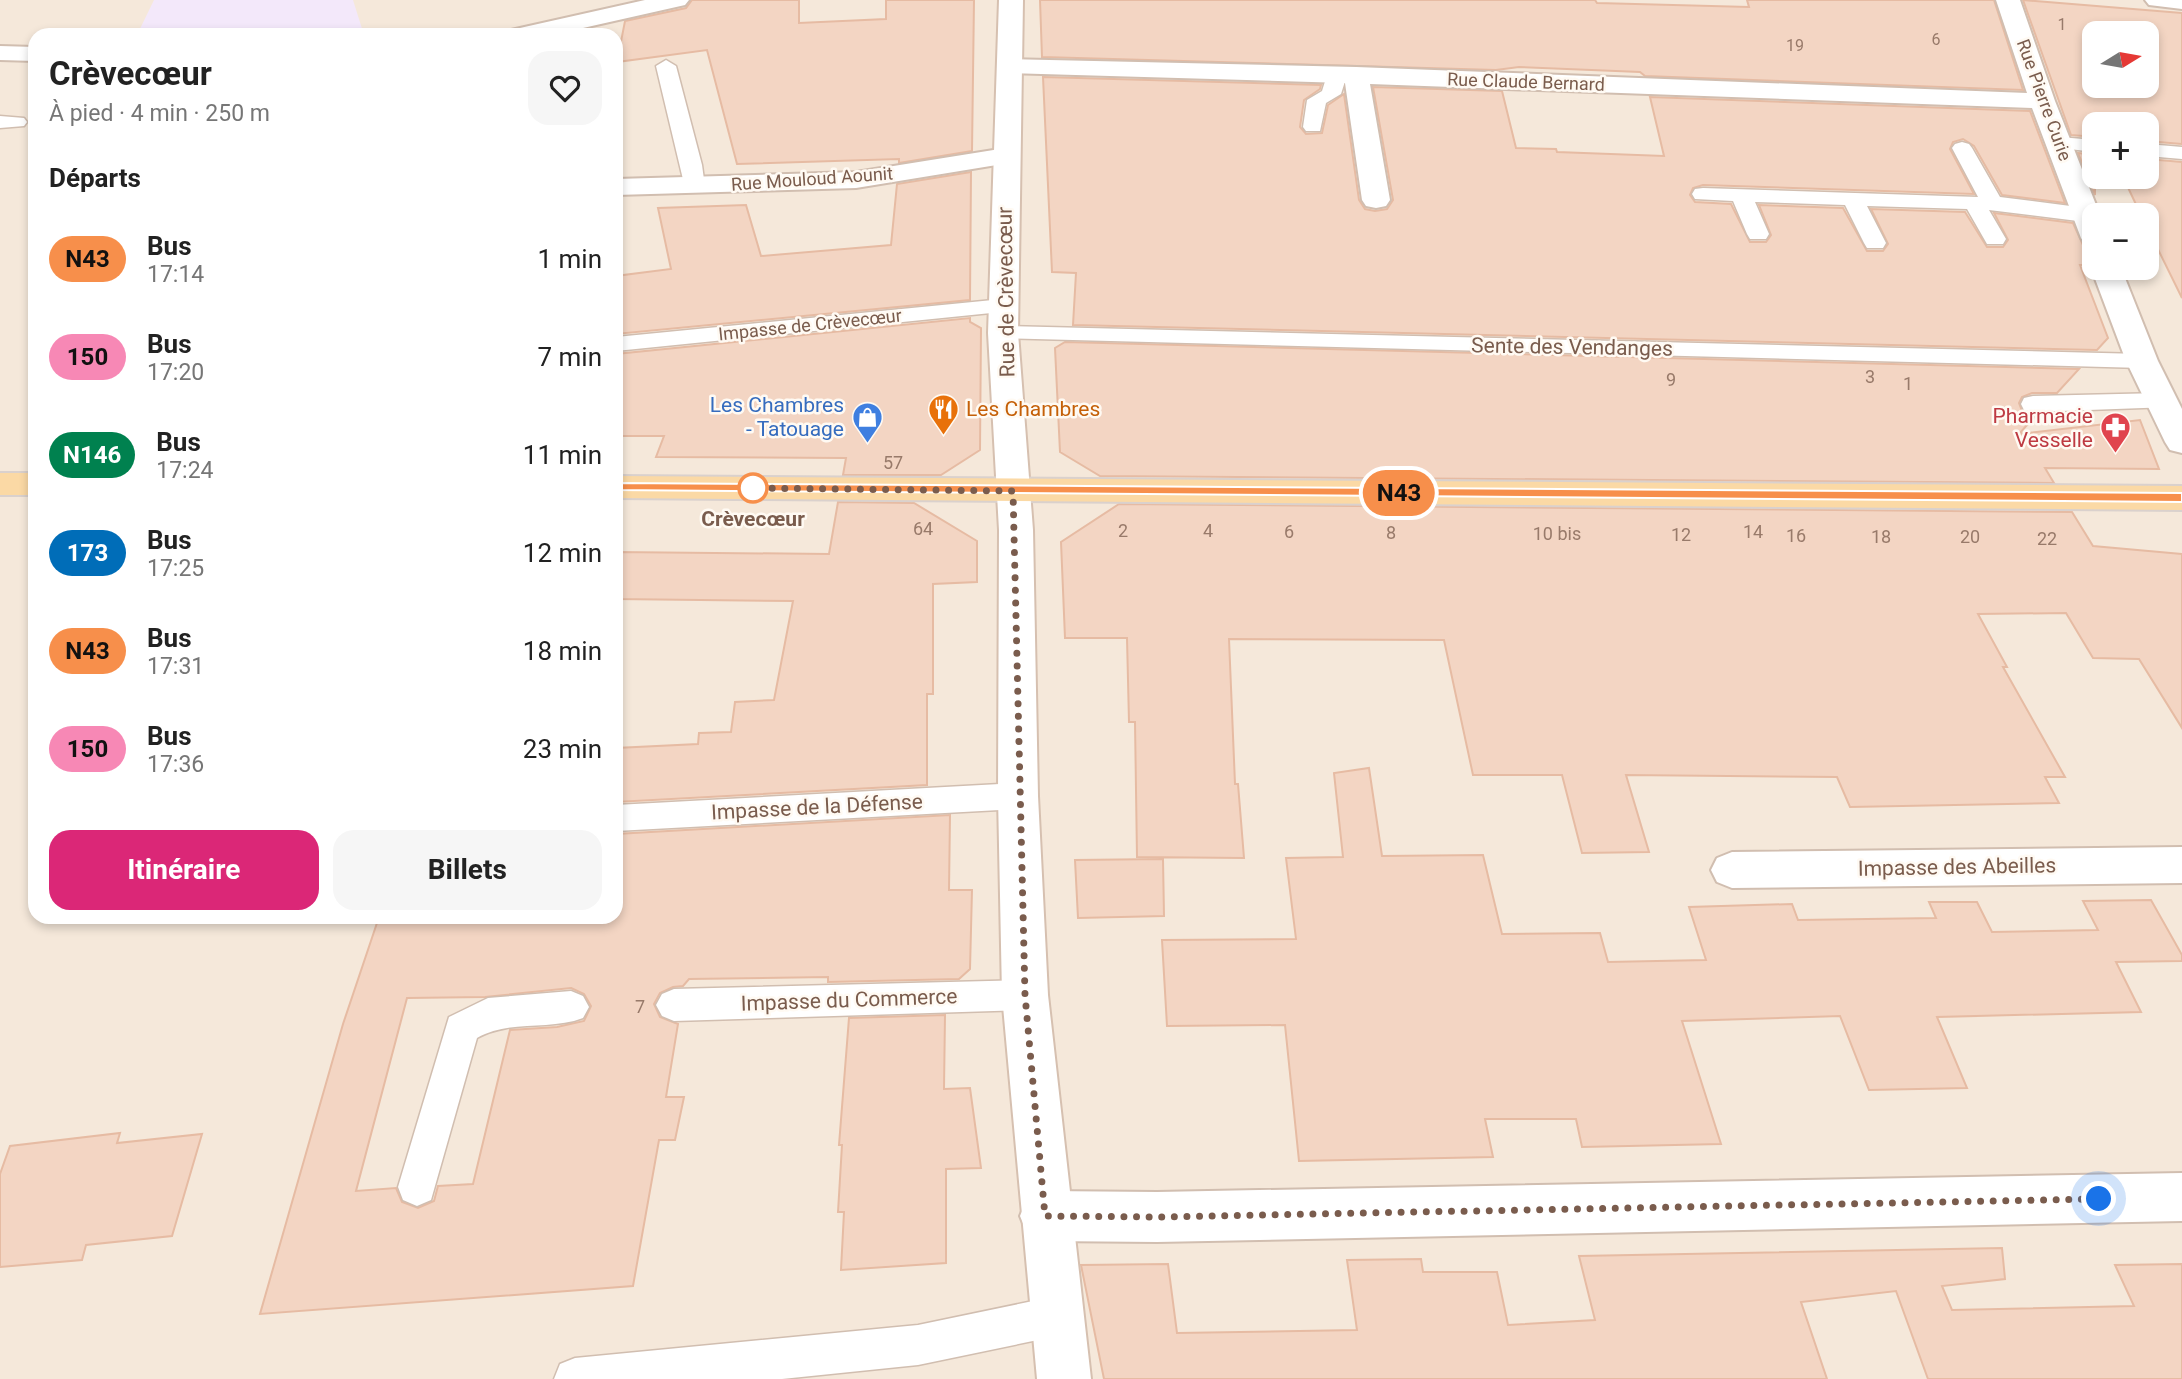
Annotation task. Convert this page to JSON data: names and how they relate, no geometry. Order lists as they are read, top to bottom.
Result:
{
  "streets": {
    "street": [
      "Rue Claude Bernard",
      "Rue Pierre Curie",
      "Rue Mouloud Aounit",
      "Rue de Crèvecœur",
      "Impasse des Abeilles"
    ],
    "lane": [
      "Impasse de Crèvecœur",
      "Sente des Vendanges",
      "Impasse de la Défense",
      "Impasse du Commerce"
    ]
  },
  "crossings": [
    ["Rue Claude Bernard", "Rue Pierre Curie"],
    ["Rue Claude Bernard", "Rue de Crèvecœur"],
    ["Rue Mouloud Aounit", "Rue de Crèvecœur"],
    ["Rue de Crèvecœur", "Impasse de Crèvecœur"],
    ["Rue de Crèvecœur", "Sente des Vendanges"],
    ["Rue de Crèvecœur", "Impasse de la Défense"],
    ["Rue de Crèvecœur", "Impasse du Commerce"],
    ["Impasse de Crèvecœur", "Sente des Vendanges"]
  ],
  "places": {
    "restaurant": ["Les Chambres"],
    "shop": ["Les Chambres - Tatouage"],
    "pharmacy": ["Pharmacie Vesselle"],
    "other": ["Crèvecœur"]
  },
  "lines": ["bus line N43"],
  "house_numbers": [
    "1",
    "6",
    "19",
    "3",
    "9",
    "1",
    "57",
    "64",
    "2",
    "4",
    "6",
    "14",
    "8",
    "10 bis",
    "12",
    "16",
    "18",
    "20",
    "22",
    "7"
  ],
  "north": "right",
  "page": {
    "on_map": "N43",
    "map_buttons": ["+", "−"],
    "heading": [
      ["Crèvecœur", "À pied · 4 min · 250 m"],
      "Départs"
    ],
    "list": [
      {
        "mark": "N43",
        "name": "Bus",
        "note": "17:14",
        "value": "1 min"
      },
      {
        "mark": "150",
        "name": "Bus",
        "note": "17:20",
        "value": "7 min"
      },
      {
        "mark": "N146",
        "name": "Bus",
        "note": "17:24",
        "value": "11 min"
      },
      {
        "mark": "173",
        "name": "Bus",
        "note": "17:25",
        "value": "12 min"
      },
      {
        "mark": "N43",
        "name": "Bus",
        "note": "17:31",
        "value": "18 min"
      },
      {
        "mark": "150",
        "name": "Bus",
        "note": "17:36",
        "value": "23 min"
      }
    ],
    "buttons": ["Itinéraire", "Billets"]
  }
}
